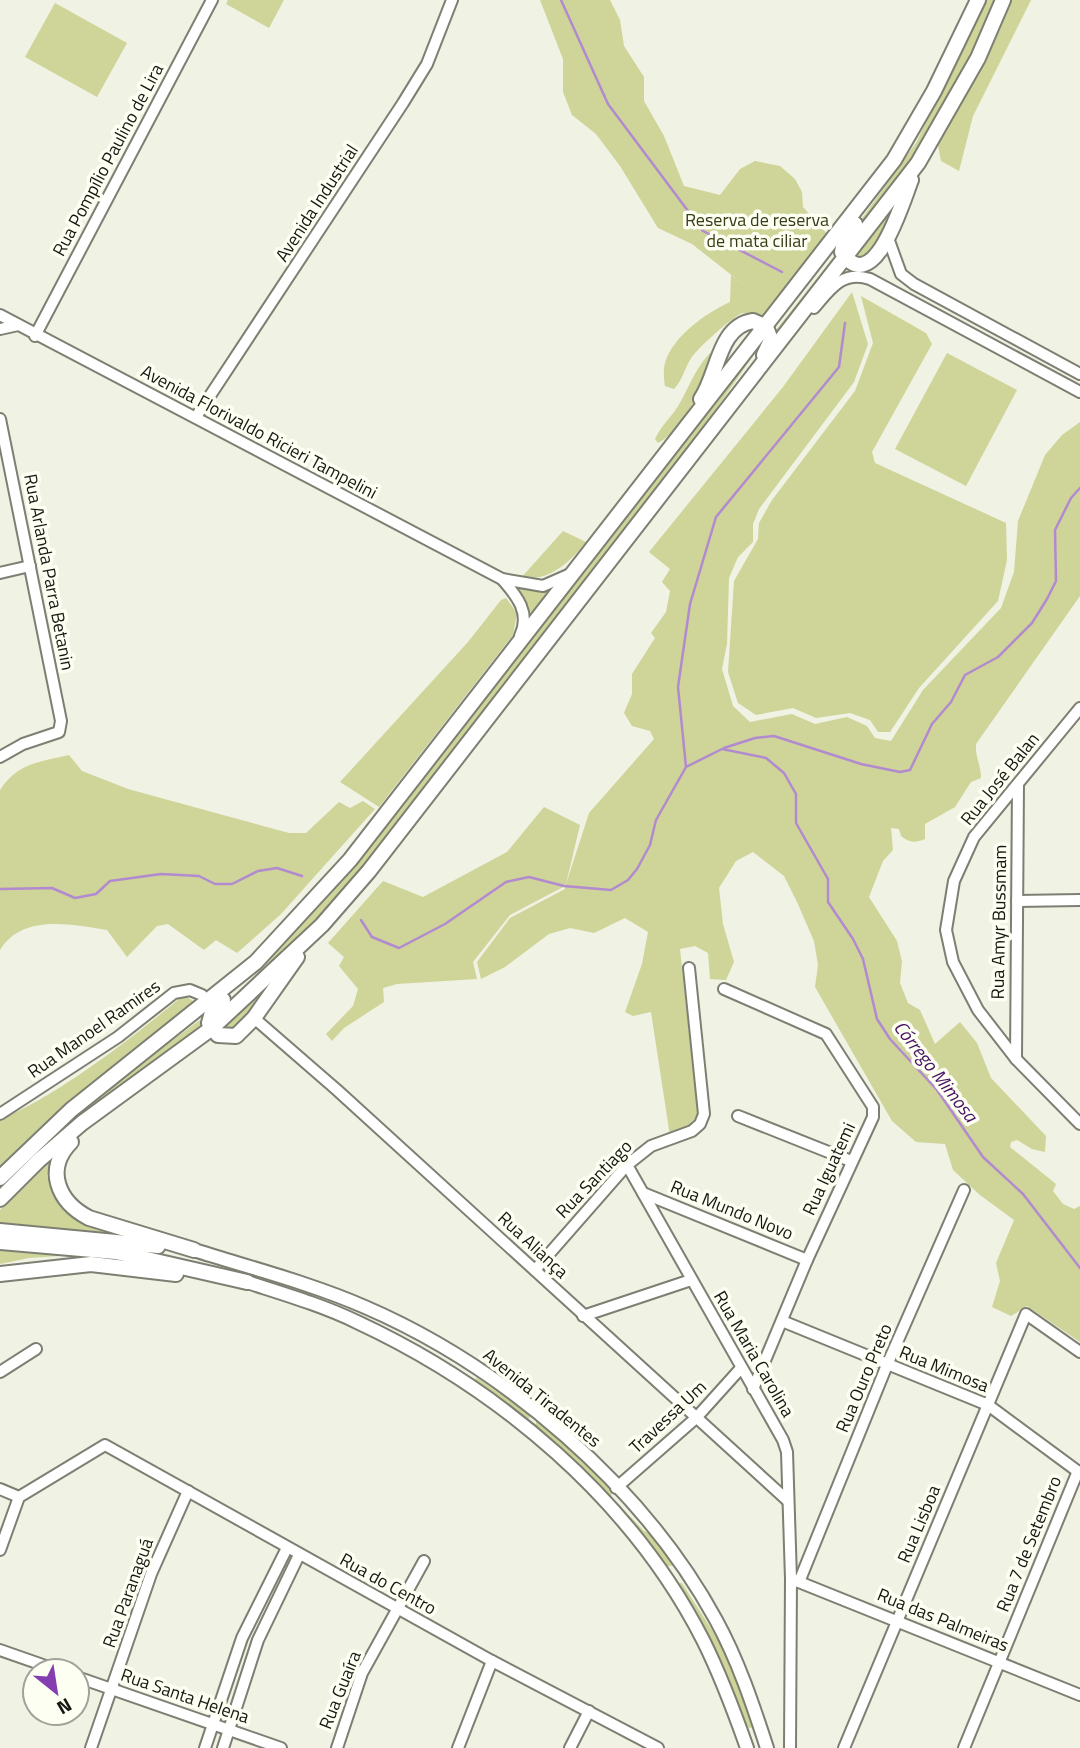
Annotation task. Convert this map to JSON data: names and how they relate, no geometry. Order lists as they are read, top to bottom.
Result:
{
  "streets": {
    "main road": ["Avenida Tiradentes"],
    "street": [
      "Rua Pompílio Paulino de Lira",
      "Avenida Industrial",
      "Avenida Florivaldo Ricieri Tampelini",
      "Rua Arlanda Parra Betanin",
      "Rua José Balan",
      "Rua Amyr Bussmam",
      "Rua Manoel Ramires",
      "Rua Iguatemi",
      "Rua Santiago",
      "Rua Mundo Novo",
      "Rua Aliança",
      "Rua Maria Carolina",
      "Rua Mimosa",
      "Rua Ouro Preto",
      "Travessa Um",
      "Rua Lisboa",
      "Rua 7 de Setembro",
      "Rua do Centro",
      "Rua Paranaguá",
      "Rua das Palmeiras",
      "Rua Guaíra",
      "Rua Santa Helena"
    ]
  },
  "crossings": [
    ["Rua Pompílio Paulino de Lira", "Avenida Florivaldo Ricieri Tampelini"],
    ["Avenida Industrial", "Avenida Florivaldo Ricieri Tampelini"],
    ["Rua José Balan", "Rua Amyr Bussmam"],
    ["Rua Iguatemi", "Rua Mundo Novo"],
    ["Rua Iguatemi", "Rua Maria Carolina"],
    ["Rua Iguatemi", "Rua Mimosa"],
    ["Rua Santiago", "Rua Aliança"],
    ["Rua Santiago", "Rua Maria Carolina"],
    ["Rua Mundo Novo", "Rua Maria Carolina"],
    ["Rua Aliança", "Rua Maria Carolina"],
    ["Rua Aliança", "Travessa Um"],
    ["Rua Maria Carolina", "Rua Ouro Preto"],
    ["Rua Maria Carolina", "Travessa Um"],
    ["Rua Maria Carolina", "Rua das Palmeiras"],
    ["Rua Mimosa", "Rua Ouro Preto"],
    ["Rua Mimosa", "Rua Lisboa"],
    ["Rua Mimosa", "Rua 7 de Setembro"],
    ["Rua Ouro Preto", "Rua das Palmeiras"],
    ["Avenida Tiradentes", "Travessa Um"],
    ["Rua Lisboa", "Rua das Palmeiras"],
    ["Rua 7 de Setembro", "Rua das Palmeiras"],
    ["Rua do Centro", "Rua Paranaguá"],
    ["Rua do Centro", "Rua Guaíra"],
    ["Rua Paranaguá", "Rua Santa Helena"]
  ],
  "water": ["Córrego Mimosa"],
  "parks": ["Reserva de reserva de mata ciliar"],
  "north": "bottom right"
}
